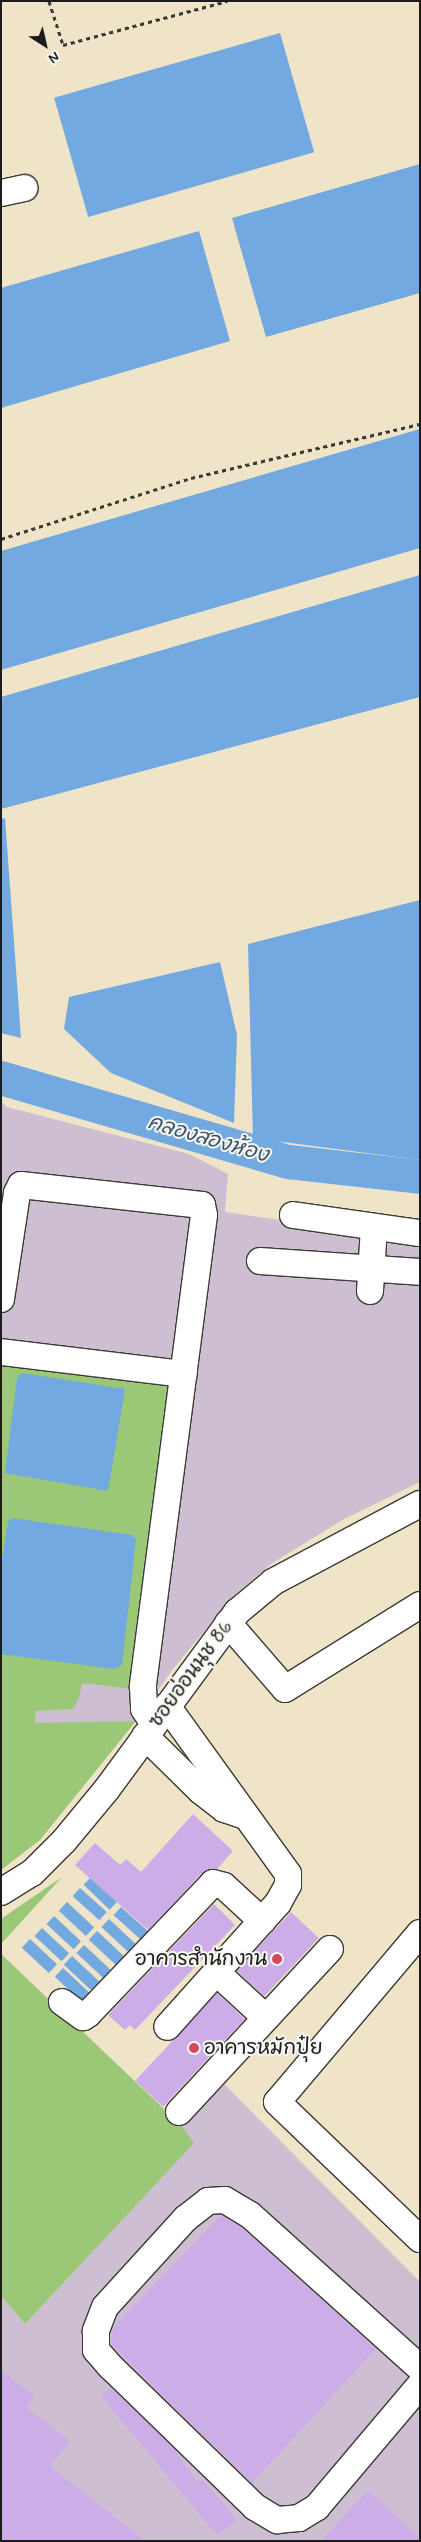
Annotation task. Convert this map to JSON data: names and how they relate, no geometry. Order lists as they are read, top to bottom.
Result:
{
  "streets": {
    "street": ["ซอยอ่อนนุช 86"]
  },
  "water": ["คลองสองห้อง"],
  "places": ["อาคารสำนักงาน", "อาคารหมักปุ๋ย"],
  "north": "bottom right"
}
